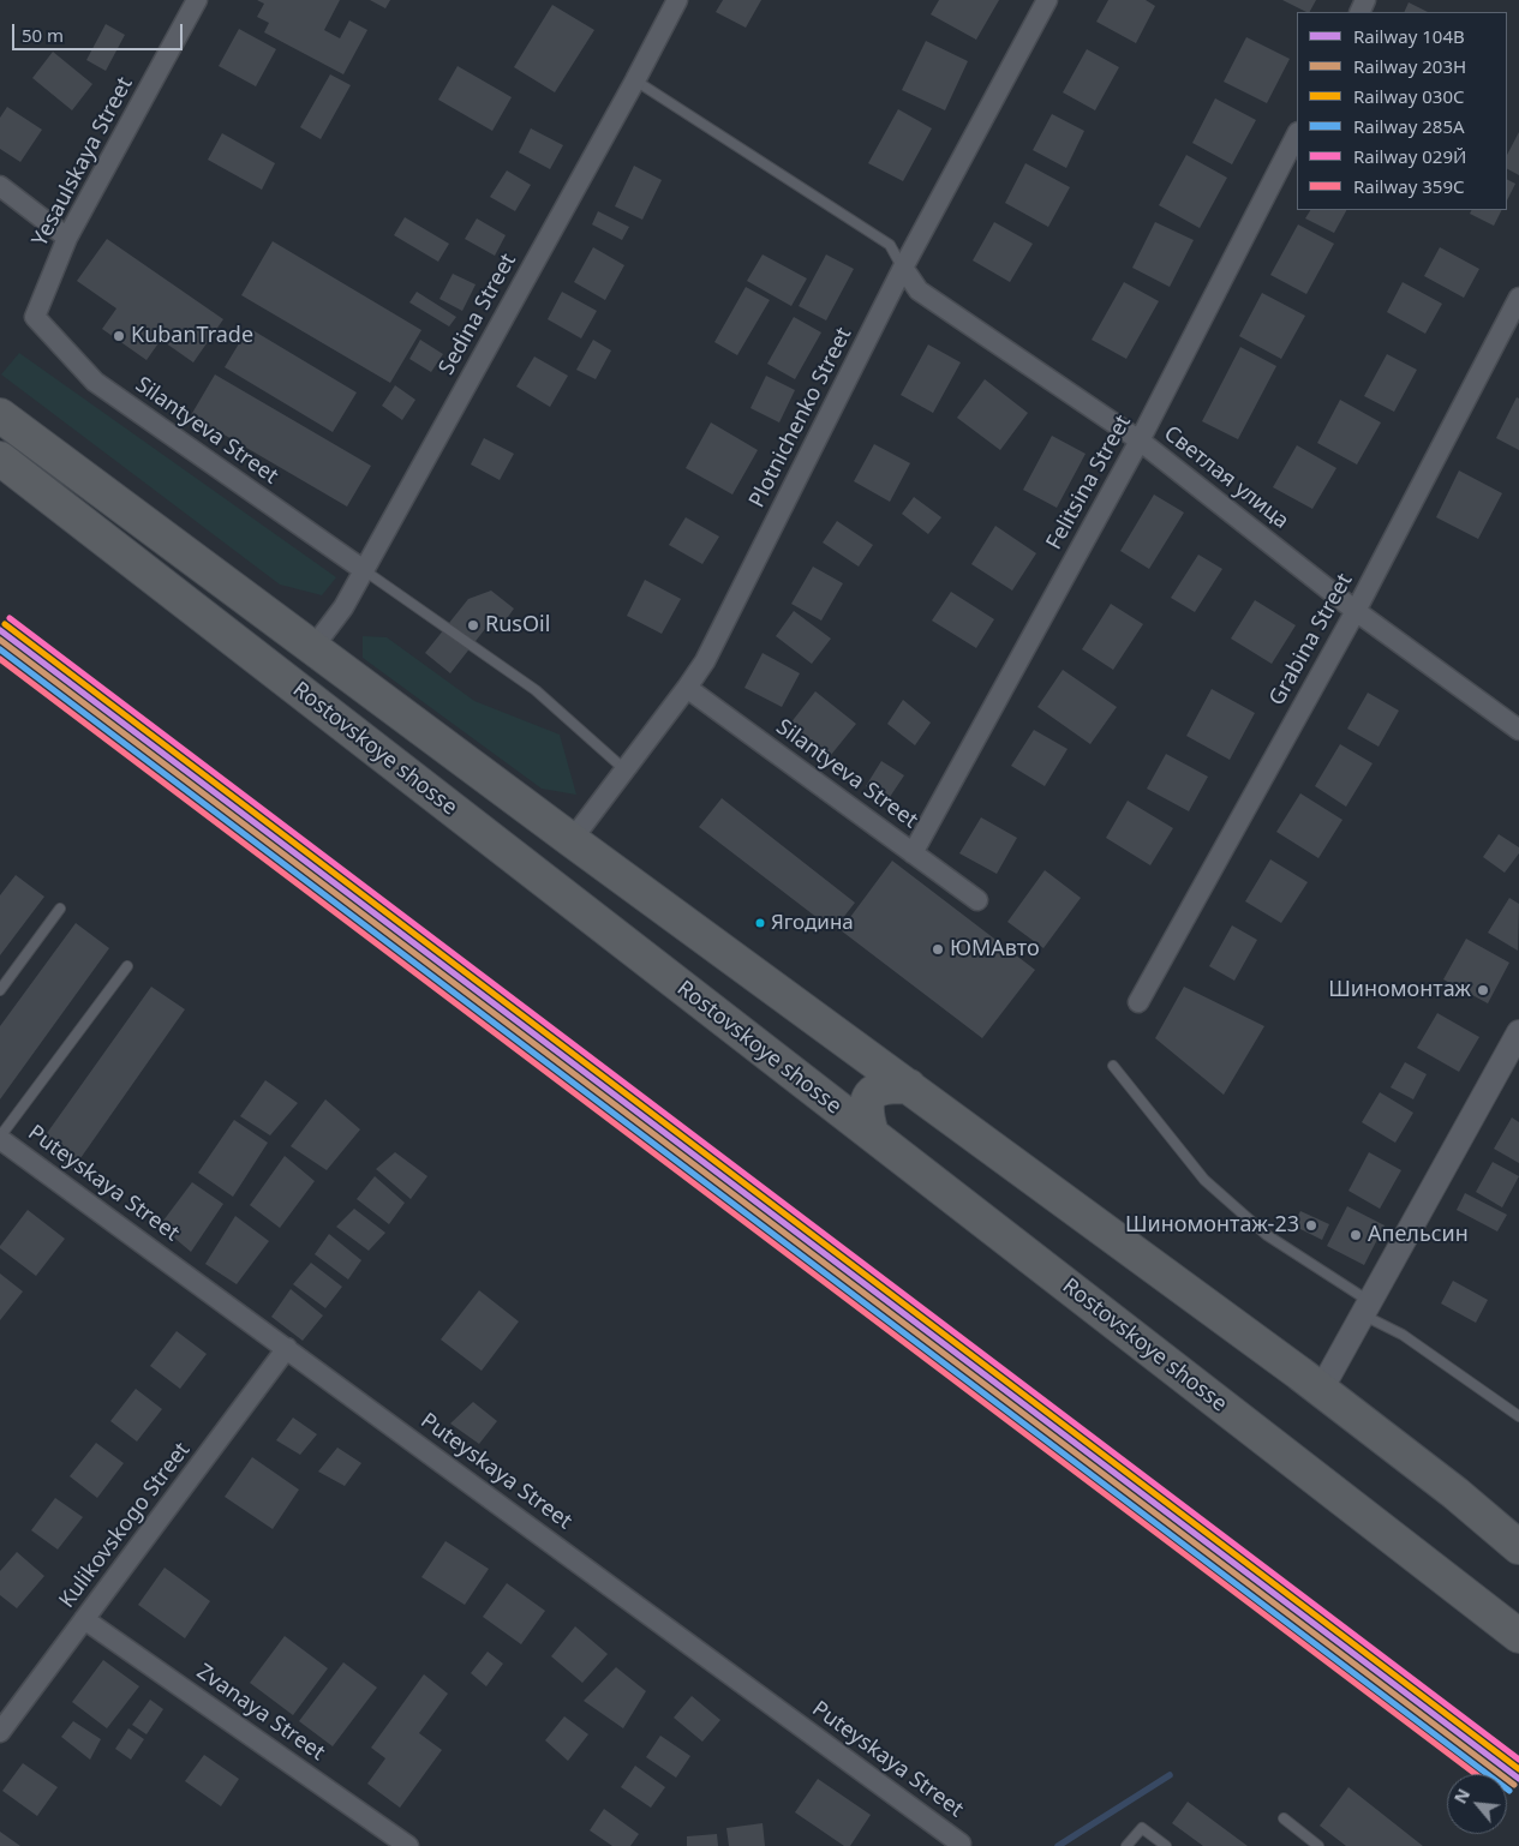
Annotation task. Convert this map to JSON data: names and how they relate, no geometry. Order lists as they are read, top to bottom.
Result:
{
  "streets": {
    "highway": ["Rostovskoye shosse"],
    "street": [
      "Yesaulskaya Street",
      "Sedina Street",
      "Plotnichenko Street",
      "Silantyeva Street",
      "Светлая улица",
      "Felitsina Street",
      "Grabina Street",
      "Puteyskaya Street",
      "Kulikovskogo Street",
      "Zvanaya Street"
    ]
  },
  "crossings": [
    ["Yesaulskaya Street", "Silantyeva Street"],
    ["Sedina Street", "Silantyeva Street"],
    ["Sedina Street", "Rostovskoye shosse"],
    ["Plotnichenko Street", "Silantyeva Street"],
    ["Plotnichenko Street", "Светлая улица"],
    ["Plotnichenko Street", "Rostovskoye shosse"],
    ["Silantyeva Street", "Felitsina Street"],
    ["Светлая улица", "Felitsina Street"],
    ["Светлая улица", "Grabina Street"],
    ["Puteyskaya Street", "Kulikovskogo Street"],
    ["Kulikovskogo Street", "Zvanaya Street"]
  ],
  "places": [
    "KubanTrade",
    "RusOil",
    "Ягодина",
    "ЮМАвто",
    "Шиномонтаж",
    "Шиномонтаж-23",
    "Апельсин"
  ],
  "lines": [
    "rail line 029Й",
    "rail line 030C",
    "rail line 104В",
    "rail line 203Н",
    "rail line 285А",
    "rail line 359С"
  ],
  "legend": [
    "Railway 104В",
    "Railway 203Н",
    "Railway 030C",
    "Railway 285А",
    "Railway 029Й",
    "Railway 359С"
  ],
  "scale_bar": "50 m",
  "north": "top left"
}
